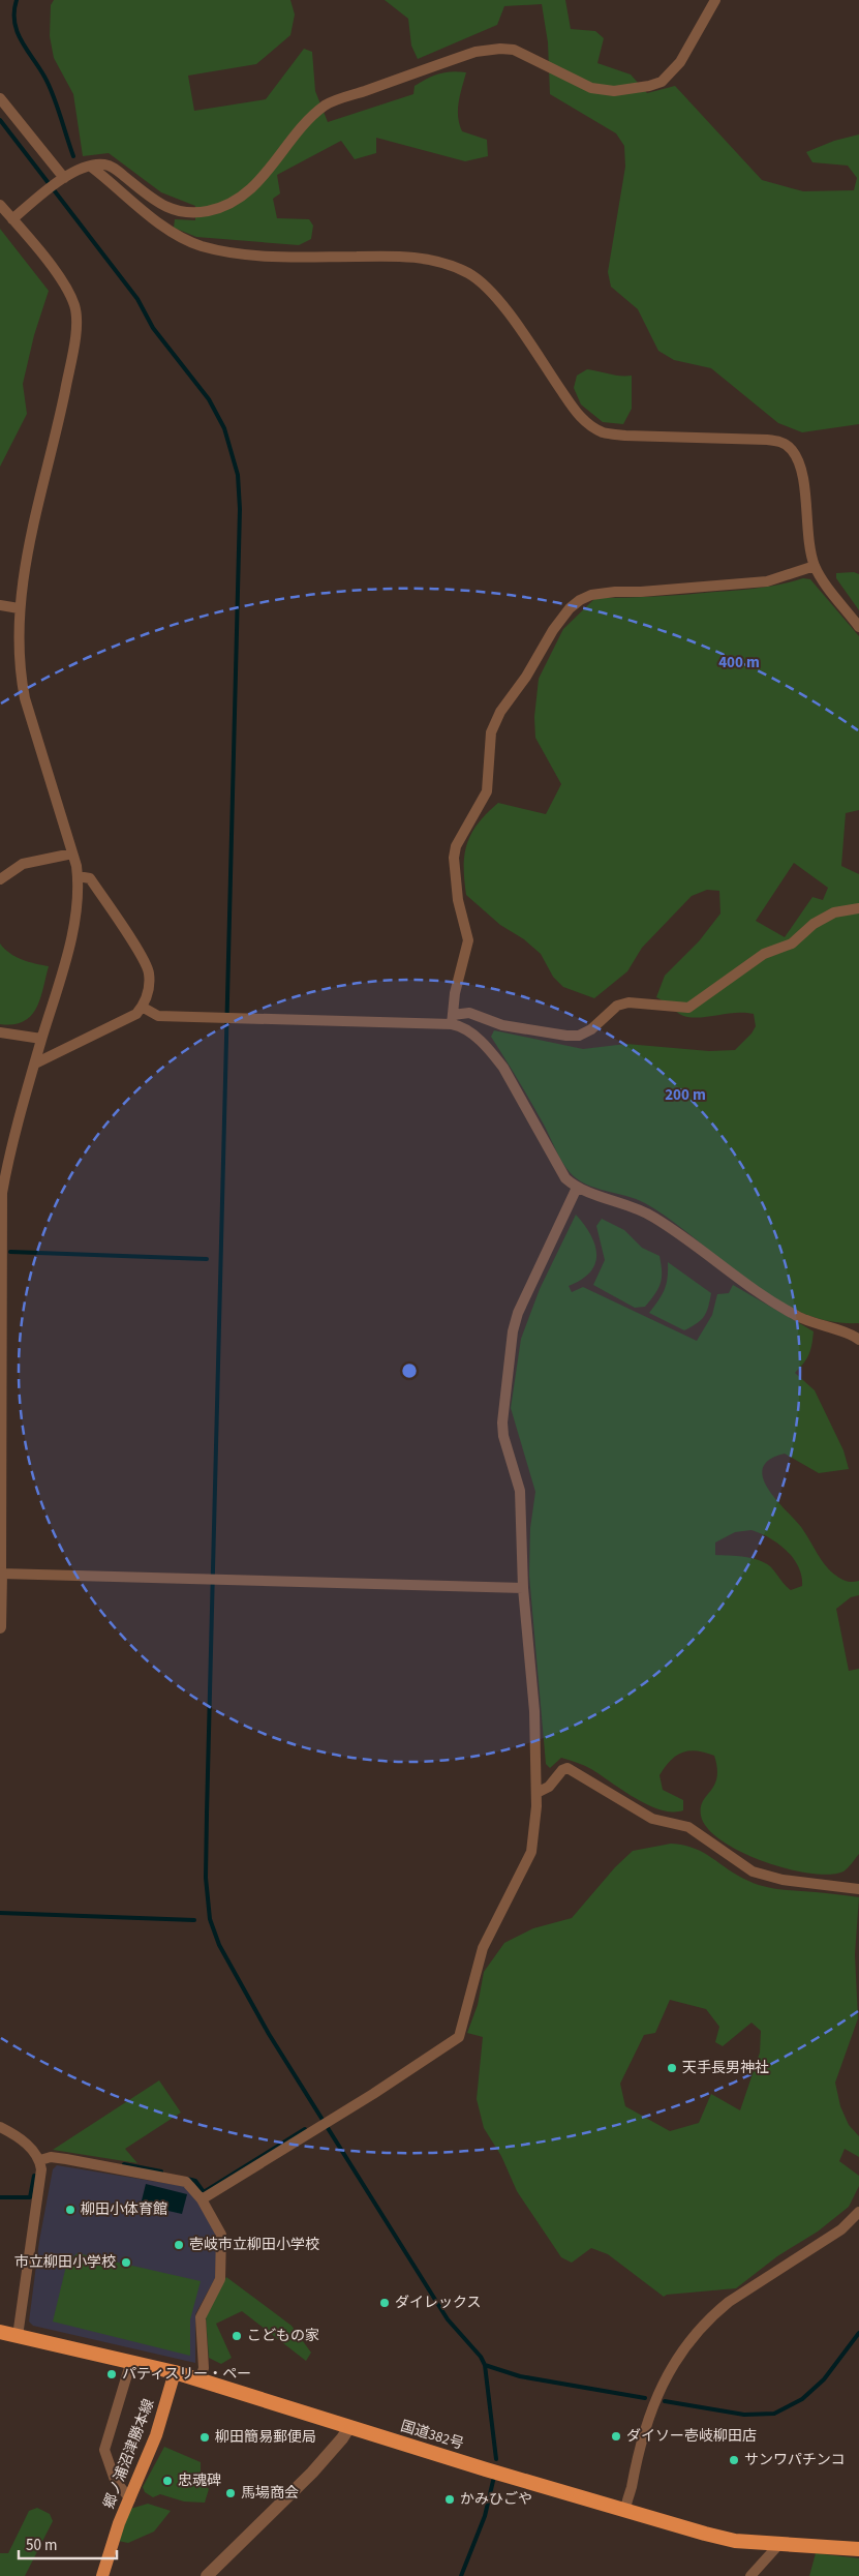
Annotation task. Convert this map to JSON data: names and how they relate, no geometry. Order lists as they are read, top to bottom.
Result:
{
  "streets": {
    "highway": ["国道382号"],
    "main road": ["郷ノ浦沼津勝本線"]
  },
  "crossings": [
    ["国道382号", "郷ノ浦沼津勝本線"]
  ],
  "places": [
    "天手長男神社",
    "柳田小体育館",
    "壱岐市立柳田小学校",
    "市立柳田小学校",
    "ダイレックス",
    "こどもの家",
    "パティスリー・ペー",
    "ダイソー壱岐柳田店",
    "柳田簡易郵便局",
    "サンワパチンコ",
    "忠魂碑",
    "馬場商会",
    "かみひごや"
  ],
  "scale_bar": "50 m",
  "rings": ["400 m", "200 m"]
}
